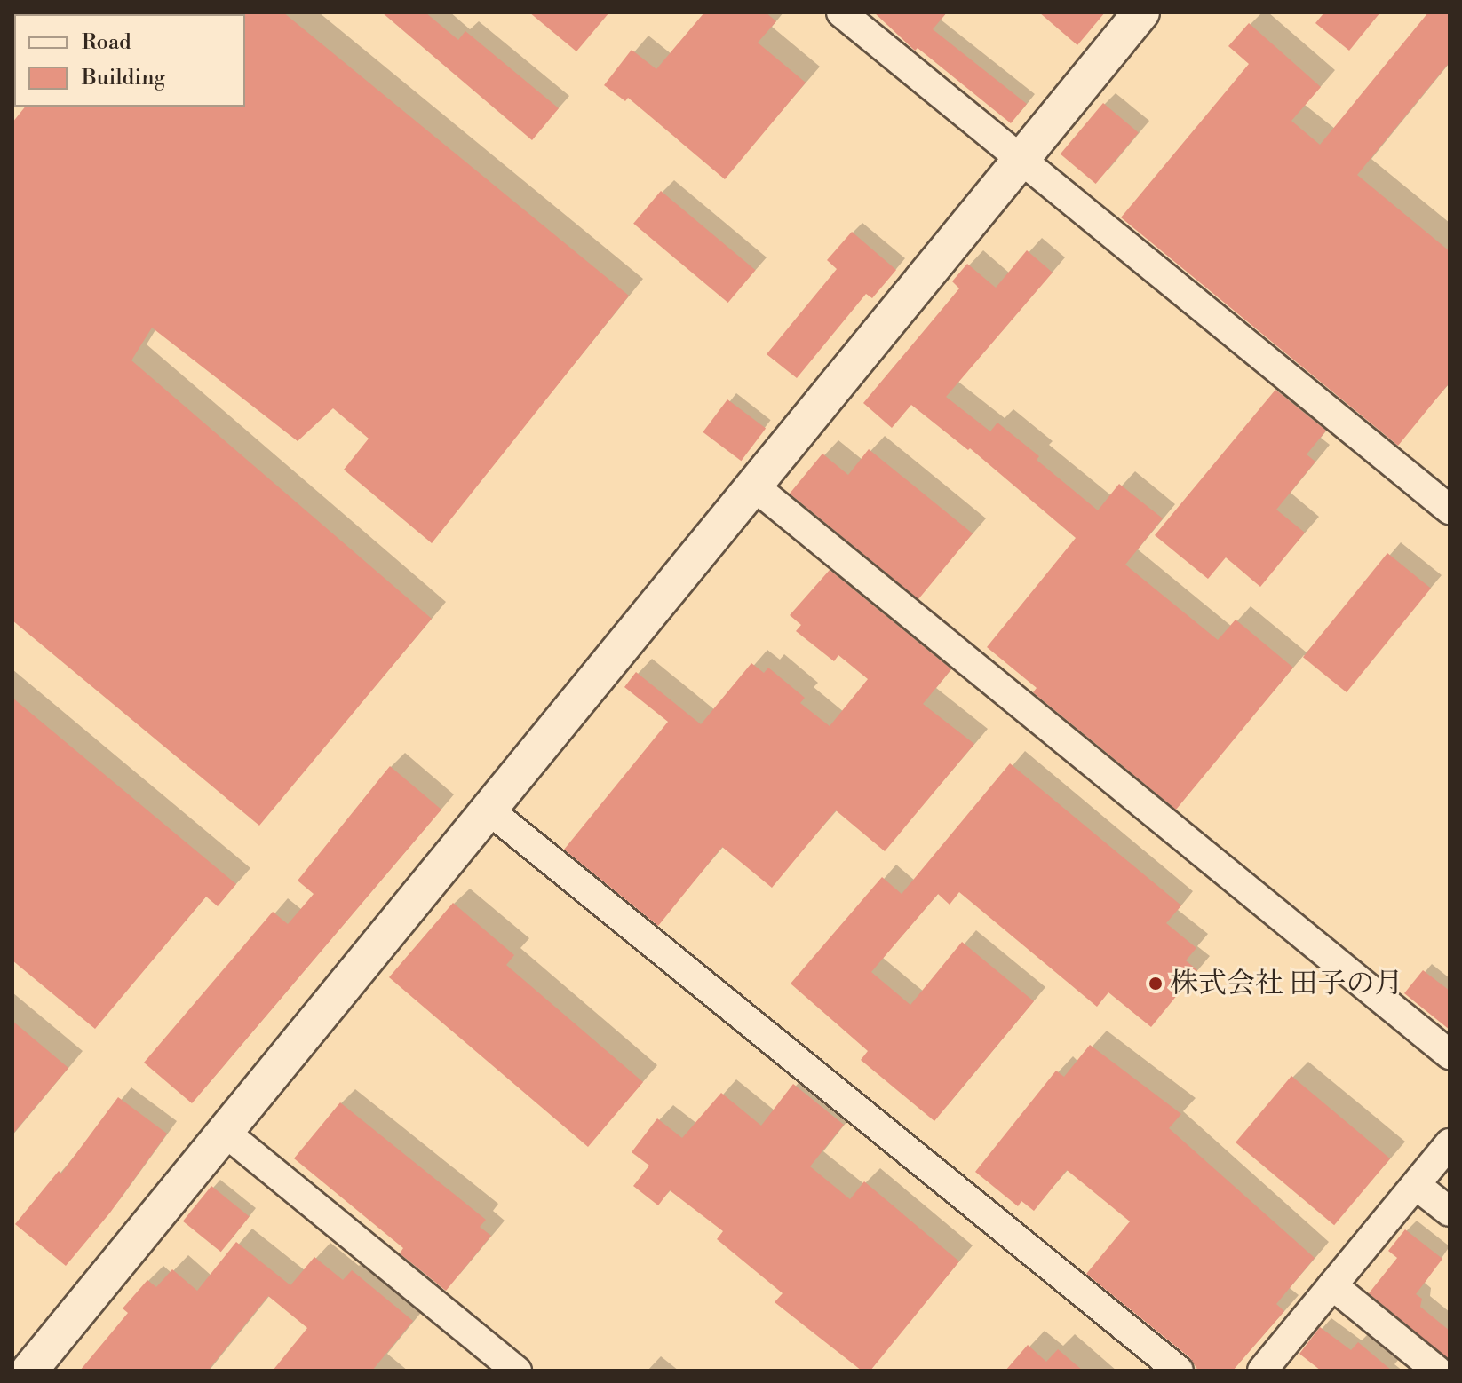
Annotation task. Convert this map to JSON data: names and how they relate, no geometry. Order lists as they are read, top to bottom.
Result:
{
  "places": ["株式会社 田子の月"],
  "legend": ["Road", "Building"]
}
